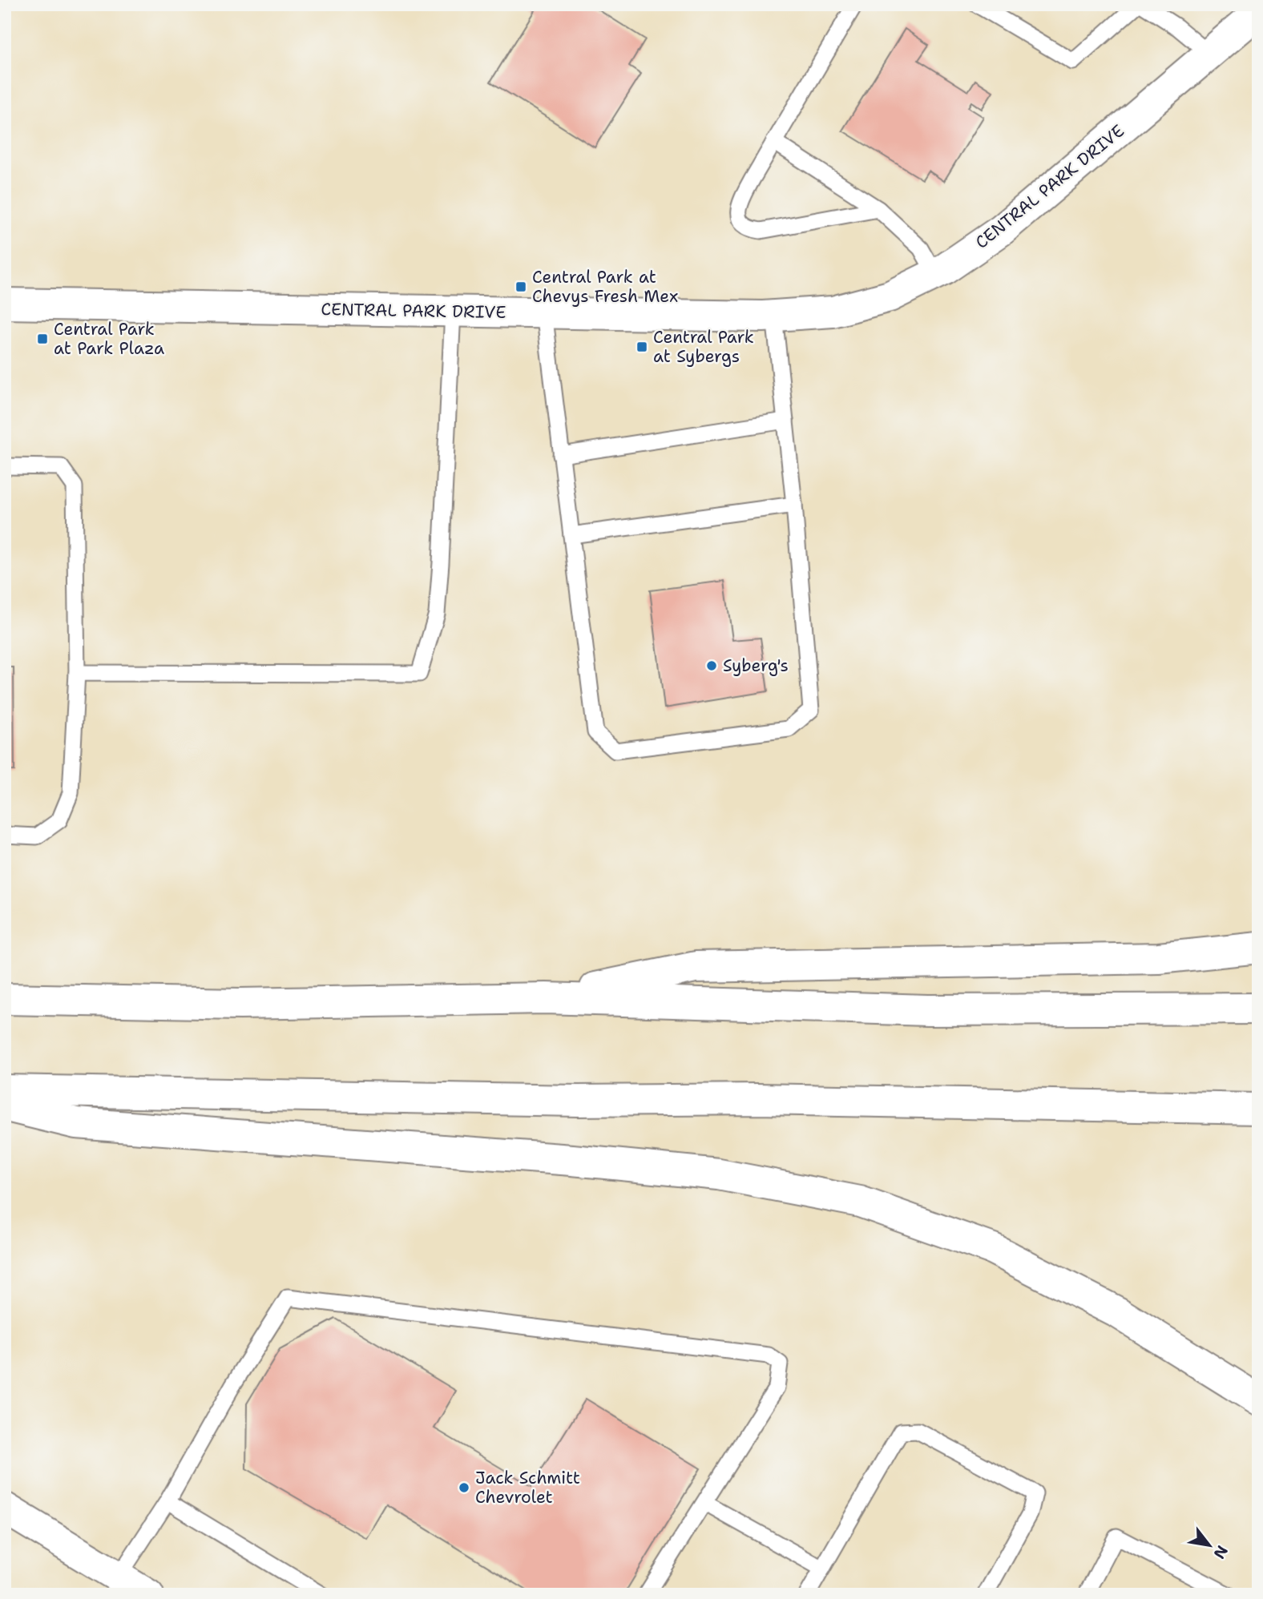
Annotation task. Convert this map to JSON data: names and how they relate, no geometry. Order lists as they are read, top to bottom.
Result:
{
  "streets": {
    "main road": ["CENTRAL PARK DRIVE"]
  },
  "places": {
    "transit": ["Central Park at Chevys Fresh Mex", "Central Park at Park Plaza", "Central Park at Sybergs"],
    "other": ["Syberg's", "Jack Schmitt Chevrolet"]
  },
  "north": "bottom right"
}
